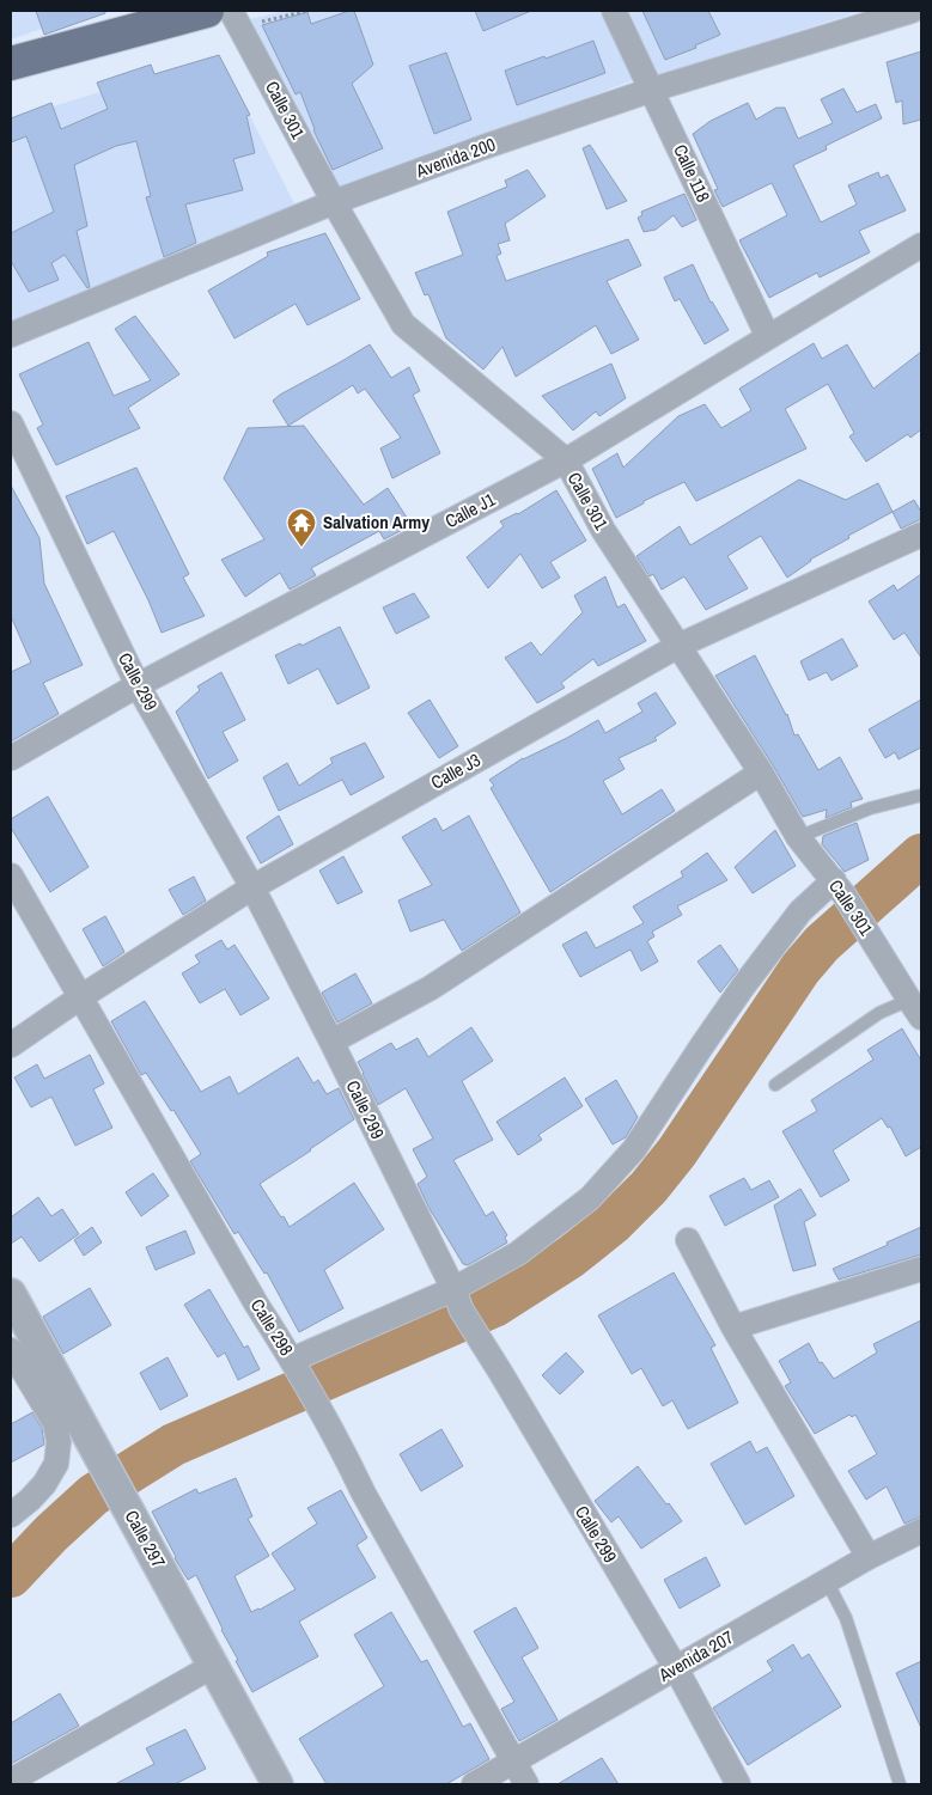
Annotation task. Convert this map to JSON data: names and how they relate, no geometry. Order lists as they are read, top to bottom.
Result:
{
  "streets": {
    "street": [
      "Calle 301",
      "Avenida 200",
      "Calle 118",
      "Calle J1",
      "Calle 299",
      "Calle J3",
      "Calle 298",
      "Calle 297",
      "Avenida 207"
    ]
  },
  "crossings": [
    ["Calle 301", "Avenida 200"],
    ["Calle 301", "Calle J1"],
    ["Calle 301", "Calle J3"],
    ["Avenida 200", "Calle 118"],
    ["Calle 118", "Calle J1"],
    ["Calle J1", "Calle 299"],
    ["Calle 299", "Calle J3"],
    ["Calle 299", "Avenida 207"],
    ["Calle J3", "Calle 298"],
    ["Calle 298", "Avenida 207"]
  ],
  "places": {
    "temple": ["Salvation Army"]
  }
}
